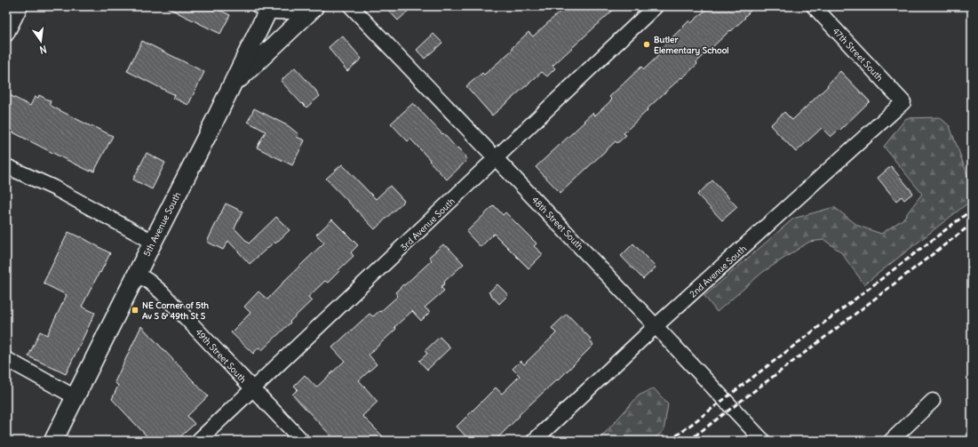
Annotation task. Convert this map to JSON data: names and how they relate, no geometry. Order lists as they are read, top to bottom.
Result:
{
  "streets": {
    "street": [
      "47th Street South",
      "48th Street South",
      "5th Avenue South",
      "3rd Avenue South",
      "2nd Avenue South",
      "49th Street South"
    ]
  },
  "crossings": [
    ["47th Street South", "2nd Avenue South"],
    ["48th Street South", "3rd Avenue South"],
    ["48th Street South", "2nd Avenue South"],
    ["5th Avenue South", "49th Street South"],
    ["3rd Avenue South", "49th Street South"]
  ],
  "places": {
    "other": ["Butler Elementary School"],
    "transit": ["NE Corner of 5th Av S & 49th St S"]
  },
  "north": "bottom"
}
